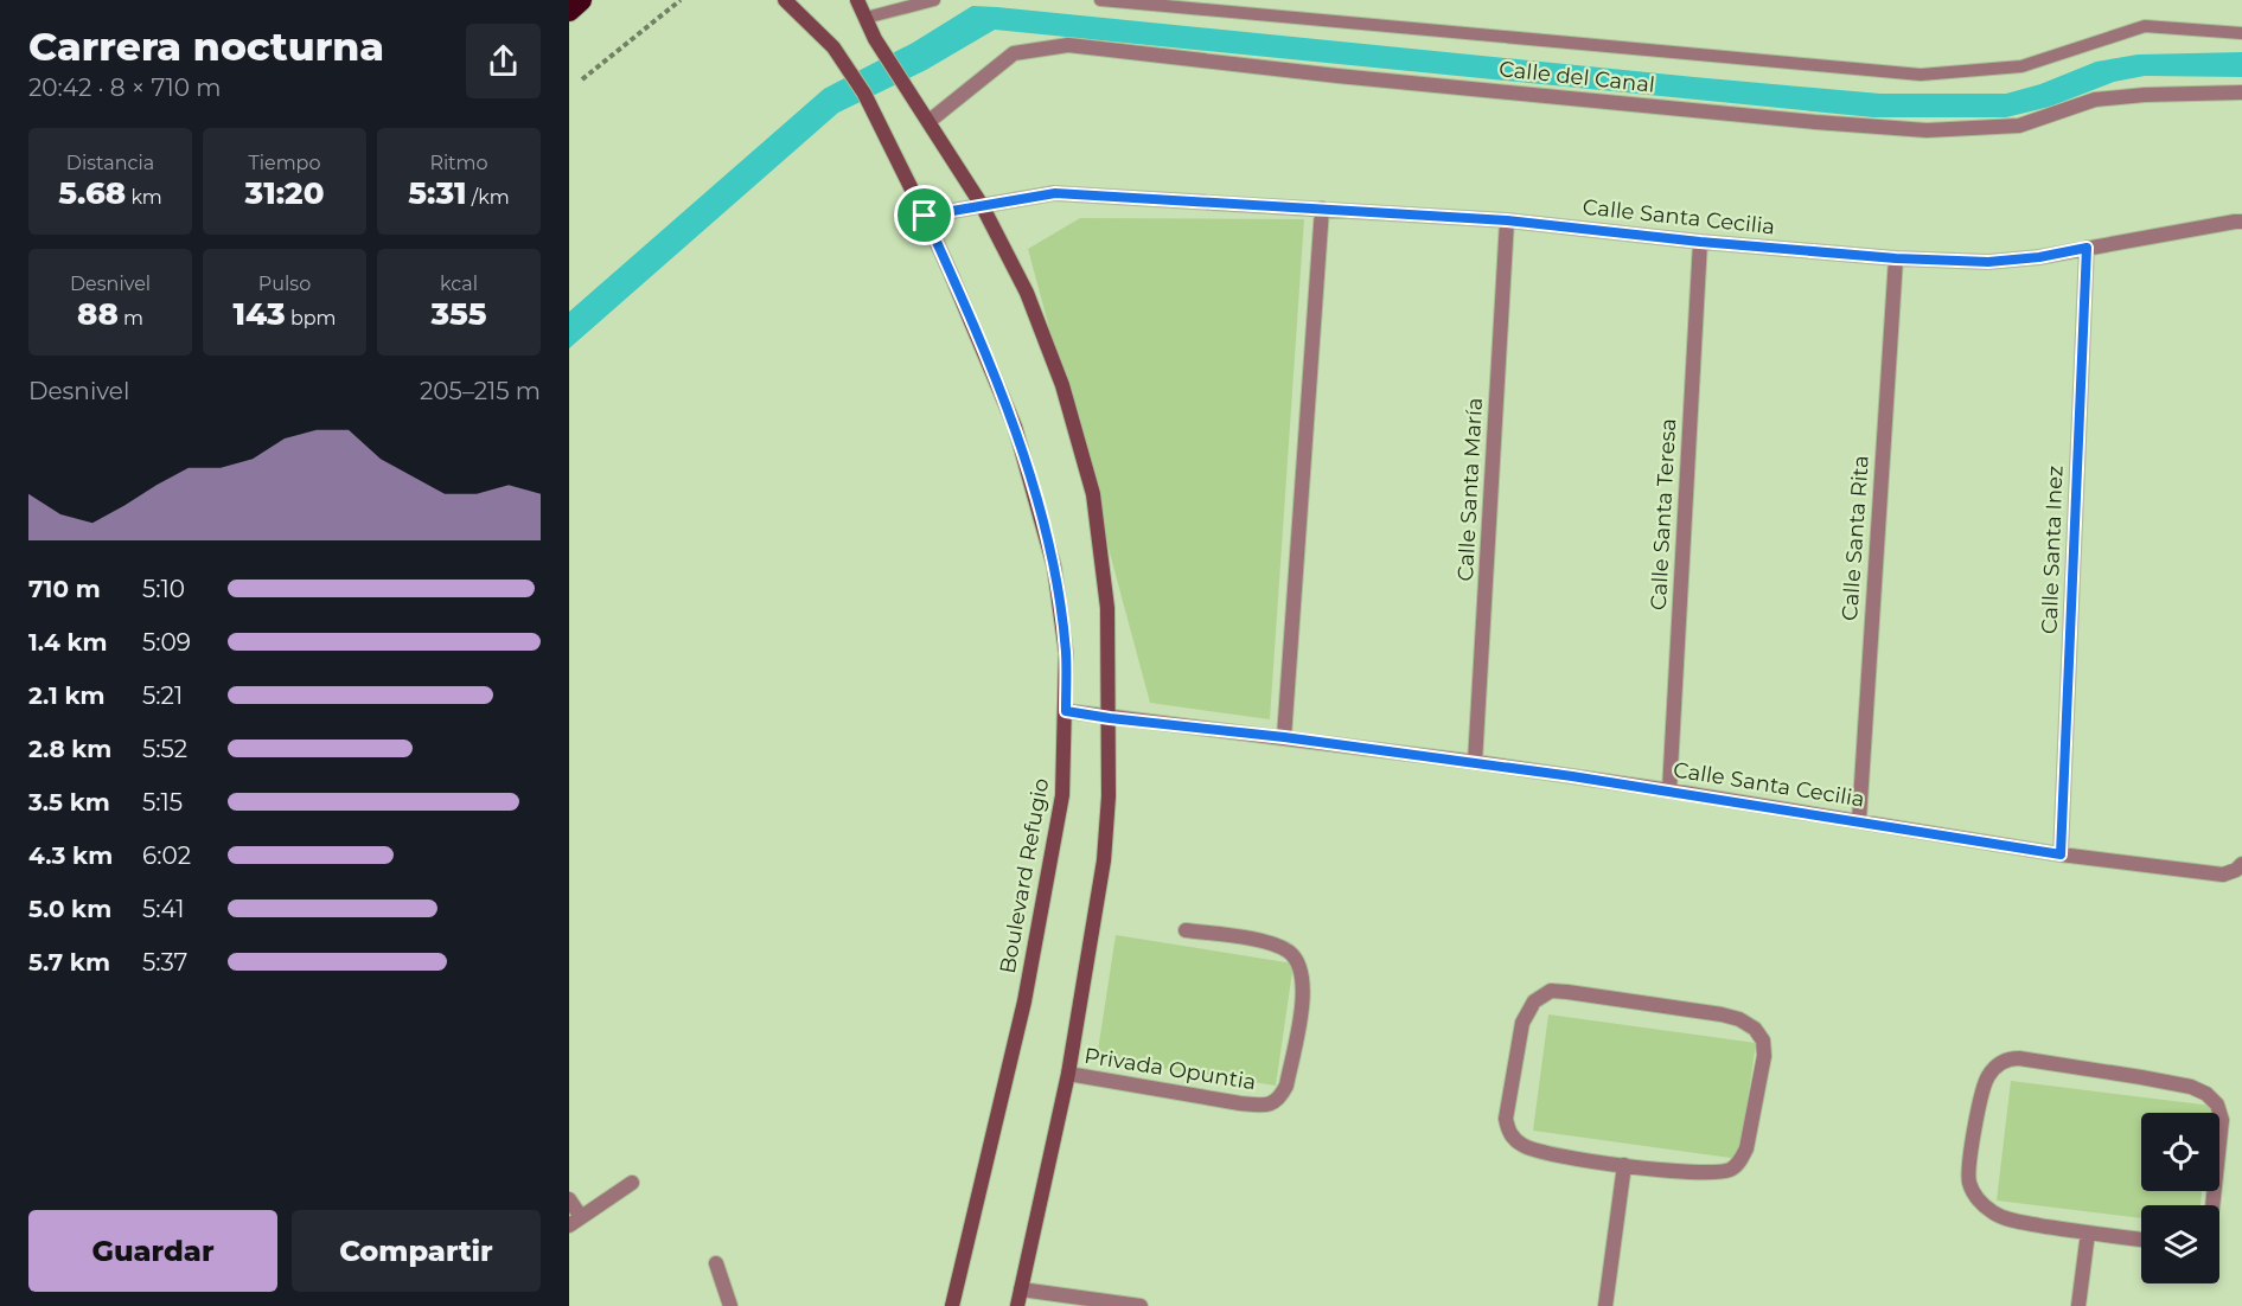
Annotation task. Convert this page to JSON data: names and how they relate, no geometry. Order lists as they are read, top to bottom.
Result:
{
  "streets": {
    "street": [
      "Calle del Canal",
      "Calle Santa Cecilia",
      "Calle Santa María",
      "Calle Santa Teresa",
      "Calle Santa Rita",
      "Calle Santa Inez",
      "Boulevard Refugio",
      "Privada Opuntia"
    ]
  },
  "crossings": [
    ["Calle Santa Cecilia", "Calle Santa María"],
    ["Calle Santa Cecilia", "Calle Santa Teresa"],
    ["Calle Santa Cecilia", "Calle Santa Rita"],
    ["Calle Santa Cecilia", "Calle Santa Inez"],
    ["Calle Santa Cecilia", "Boulevard Refugio"]
  ],
  "page": {
    "heading": ["Carrera nocturna", "20:42 · 8 × 710 m"],
    "stats": [
      ["Distancia", "5.68 km"],
      ["Tiempo", "31:20"],
      ["Ritmo", "5:31 /km"],
      ["Desnivel", "88 m"],
      ["Pulso", "143 bpm"],
      ["kcal", "355"]
    ],
    "chart": ["Desnivel", "205–215 m"],
    "list": [
      {
        "name": "710 m",
        "note": "5:10"
      },
      {
        "name": "1.4 km",
        "note": "5:09"
      },
      {
        "name": "2.1 km",
        "note": "5:21"
      },
      {
        "name": "2.8 km",
        "note": "5:52"
      },
      {
        "name": "3.5 km",
        "note": "5:15"
      },
      {
        "name": "4.3 km",
        "note": "6:02"
      },
      {
        "name": "5.0 km",
        "note": "5:41"
      },
      {
        "name": "5.7 km",
        "note": "5:37"
      }
    ],
    "buttons": ["Guardar", "Compartir"]
  }
}
